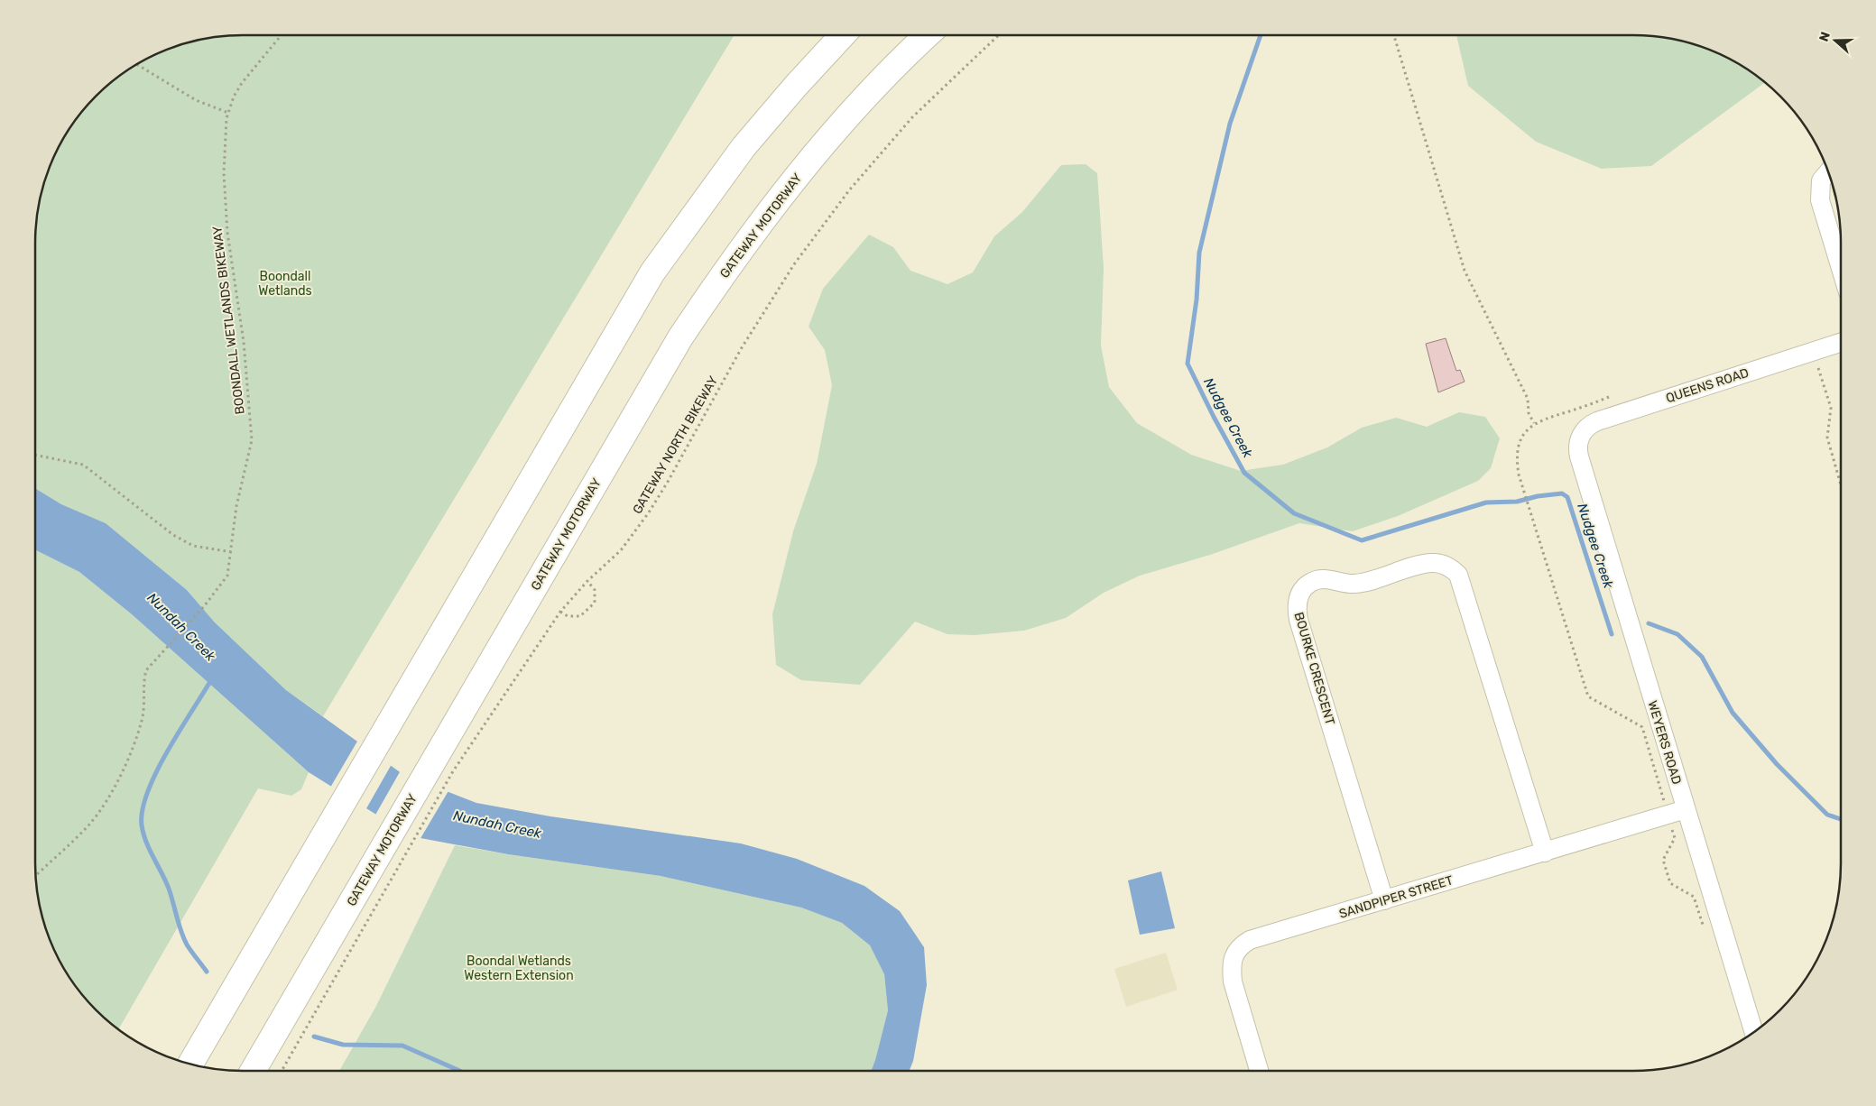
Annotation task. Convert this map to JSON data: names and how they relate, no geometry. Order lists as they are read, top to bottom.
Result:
{
  "streets": {
    "highway": ["GATEWAY MOTORWAY"],
    "street": [
      "QUEENS ROAD",
      "BOURKE CRESCENT",
      "WEYERS ROAD",
      "SANDPIPER STREET"
    ],
    "path": ["BOONDALL WETLANDS BIKEWAY", "GATEWAY NORTH BIKEWAY"]
  },
  "crossings": [
    ["GATEWAY MOTORWAY", "GATEWAY NORTH BIKEWAY"],
    ["QUEENS ROAD", "WEYERS ROAD"],
    ["BOURKE CRESCENT", "SANDPIPER STREET"],
    ["WEYERS ROAD", "SANDPIPER STREET"]
  ],
  "water": ["Nudgee Creek", "Nundah Creek"],
  "parks": ["Boondall Wetlands", "Boondal Wetlands Western Extension"],
  "north": "left"
}
